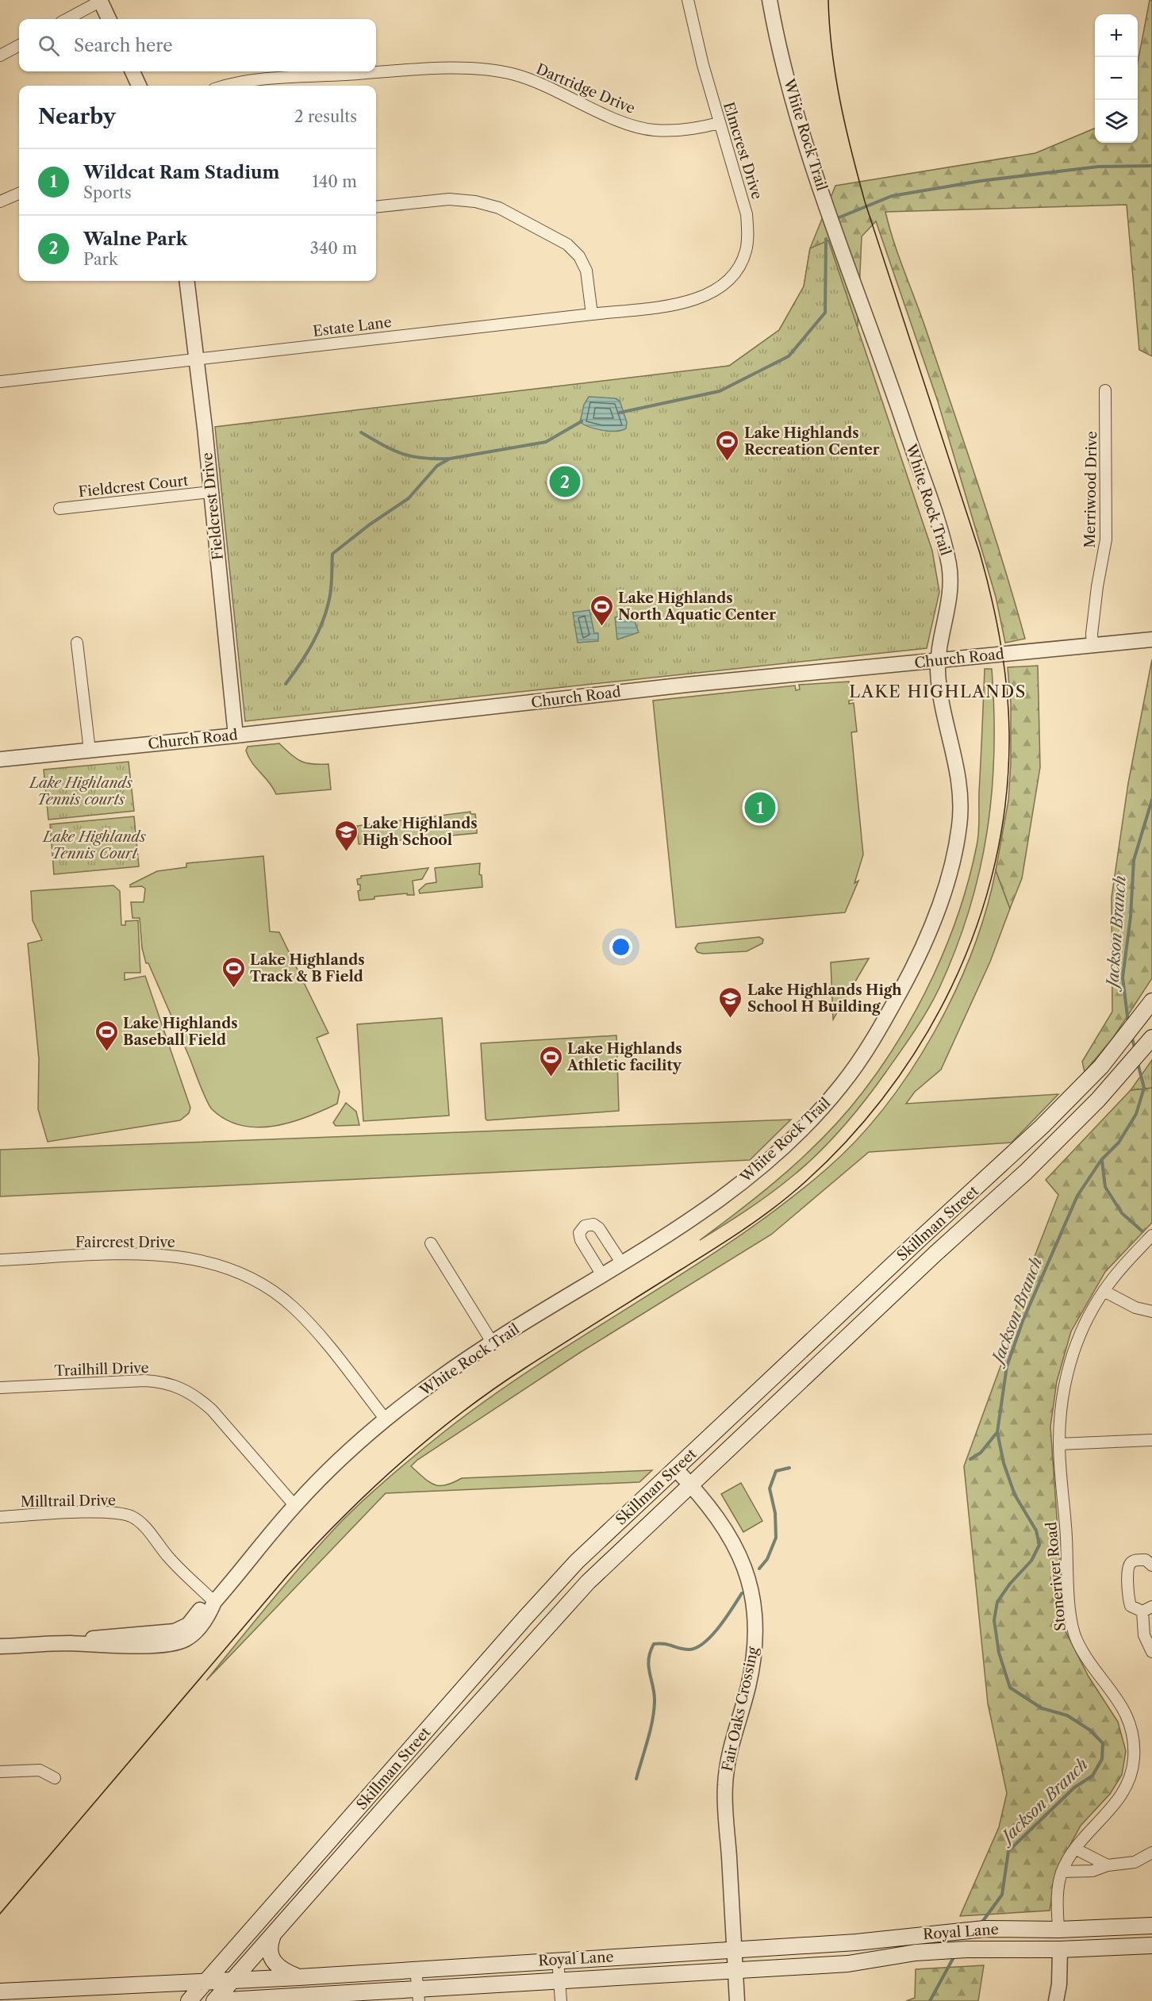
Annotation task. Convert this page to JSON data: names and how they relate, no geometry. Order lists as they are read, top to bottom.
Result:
{
  "streets": {
    "main road": ["Skillman Street", "Royal Lane"],
    "street": [
      "Dartridge Drive",
      "White Rock Trail",
      "Elmcrest Drive",
      "Estate Lane",
      "Fieldcrest Court",
      "Merriwood Drive",
      "Fieldcrest Drive",
      "Church Road",
      "Faircrest Drive",
      "Trailhill Drive",
      "Milltrail Drive",
      "Stoneriver Road",
      "Fair Oaks Crossing"
    ]
  },
  "crossings": [
    ["Dartridge Drive", "Elmcrest Drive"],
    ["White Rock Trail", "Church Road"],
    ["White Rock Trail", "Faircrest Drive"],
    ["White Rock Trail", "Trailhill Drive"],
    ["White Rock Trail", "Milltrail Drive"],
    ["Elmcrest Drive", "Estate Lane"],
    ["Estate Lane", "Fieldcrest Drive"],
    ["Fieldcrest Court", "Fieldcrest Drive"],
    ["Merriwood Drive", "Church Road"],
    ["Fieldcrest Drive", "Church Road"],
    ["Skillman Street", "Fair Oaks Crossing"],
    ["Skillman Street", "Royal Lane"],
    ["Stoneriver Road", "Royal Lane"],
    ["Fair Oaks Crossing", "Royal Lane"]
  ],
  "districts": ["LAKE HIGHLANDS"],
  "water": ["Jackson Branch"],
  "parks": ["Lake Highlands Tennis courts", "Lake Highlands Tennis Court"],
  "places": {
    "sports": [
      "Lake Highlands Recreation Center",
      "Lake Highlands North Aquatic Center",
      "Lake Highlands Track & B Field",
      "Lake Highlands Baseball Field",
      "Lake Highlands Athletic facility"
    ],
    "school or university": ["Lake Highlands High School", "Lake Highlands High School H Building"]
  },
  "page": {
    "map_buttons": ["+", "−"],
    "search": "Search here",
    "heading": ["Nearby", "2 results"],
    "list": [
      {
        "mark": "1",
        "name": "Wildcat Ram Stadium",
        "note": "Sports",
        "value": "140 m"
      },
      {
        "mark": "2",
        "name": "Walne Park",
        "note": "Park",
        "value": "340 m"
      }
    ],
    "pins": ["2", "1"]
  }
}
